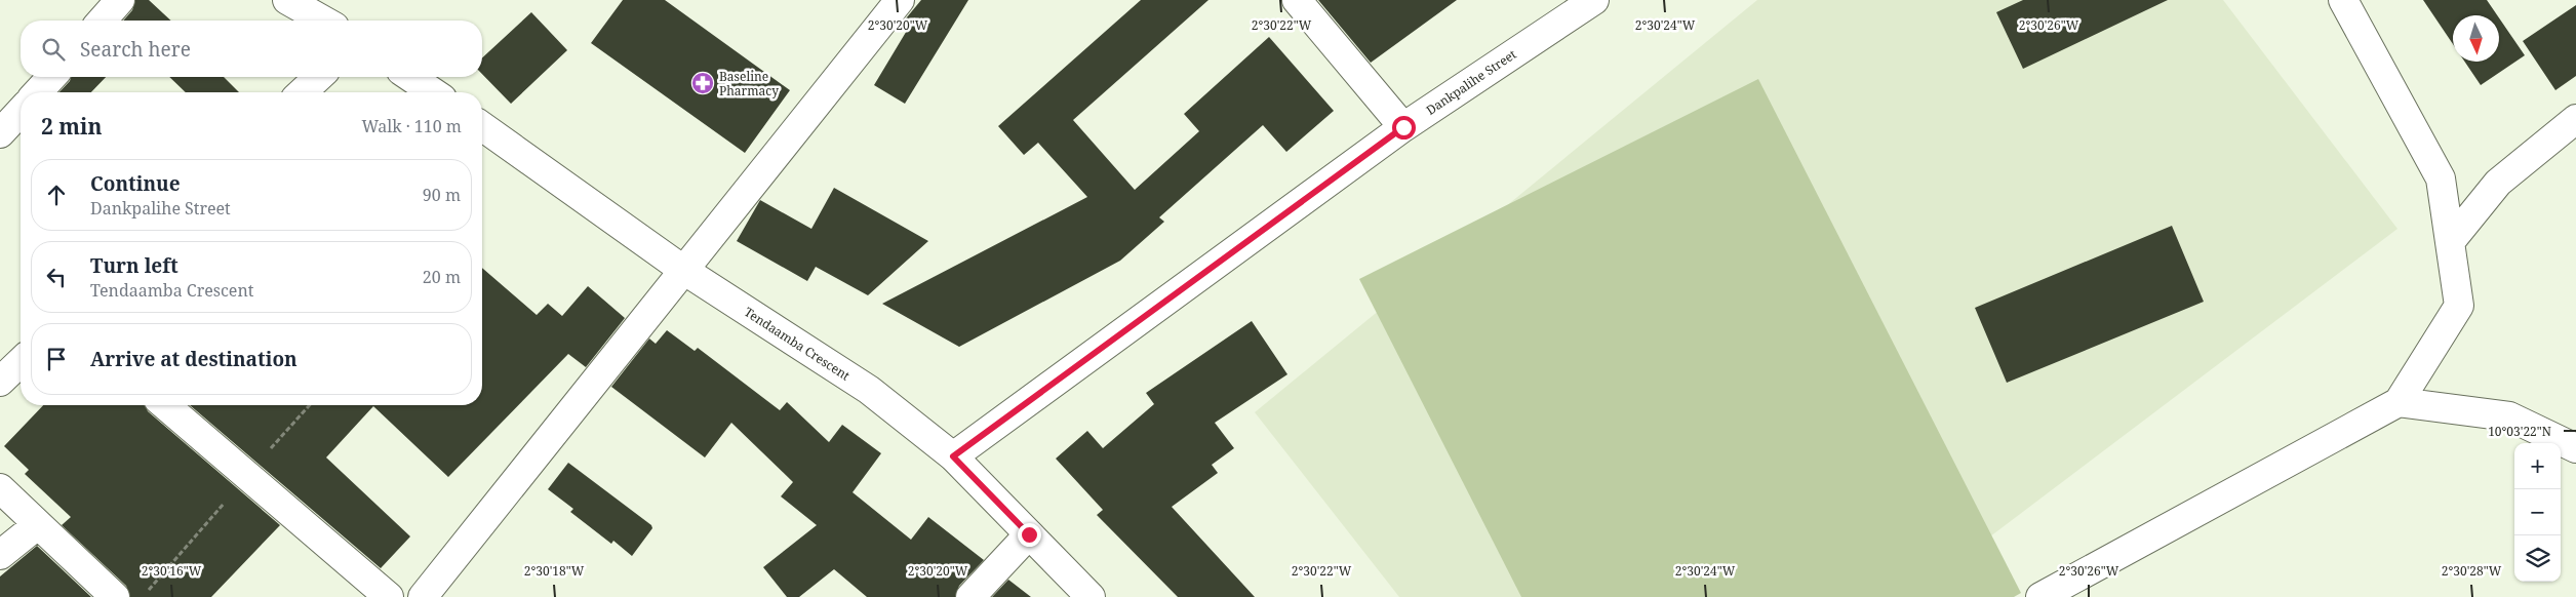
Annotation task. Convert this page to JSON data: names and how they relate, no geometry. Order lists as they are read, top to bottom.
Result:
{
  "streets": {
    "street": ["Dankpalihe Street", "Tendaamba Crescent"]
  },
  "crossings": [
    ["Dankpalihe Street", "Tendaamba Crescent"]
  ],
  "places": {
    "pharmacy": ["Baseline Pharmacy"]
  },
  "north": "bottom",
  "page": {
    "search": "Search here",
    "heading": ["2 min", "Walk · 110 m"],
    "list": [
      ["Continue", "Dankpalihe Street", "90 m"],
      ["Turn left", "Tendaamba Crescent", "20 m"],
      "Arrive at destination"
    ],
    "map_buttons": ["+", "−"]
  },
  "coordinates": [
    "2°30'20\"W",
    "2°30'22\"W",
    "2°30'24\"W",
    "2°30'26\"W",
    "10°03'22\"N",
    "2°30'16\"W",
    "2°30'18\"W",
    "2°30'28\"W"
  ]
}
